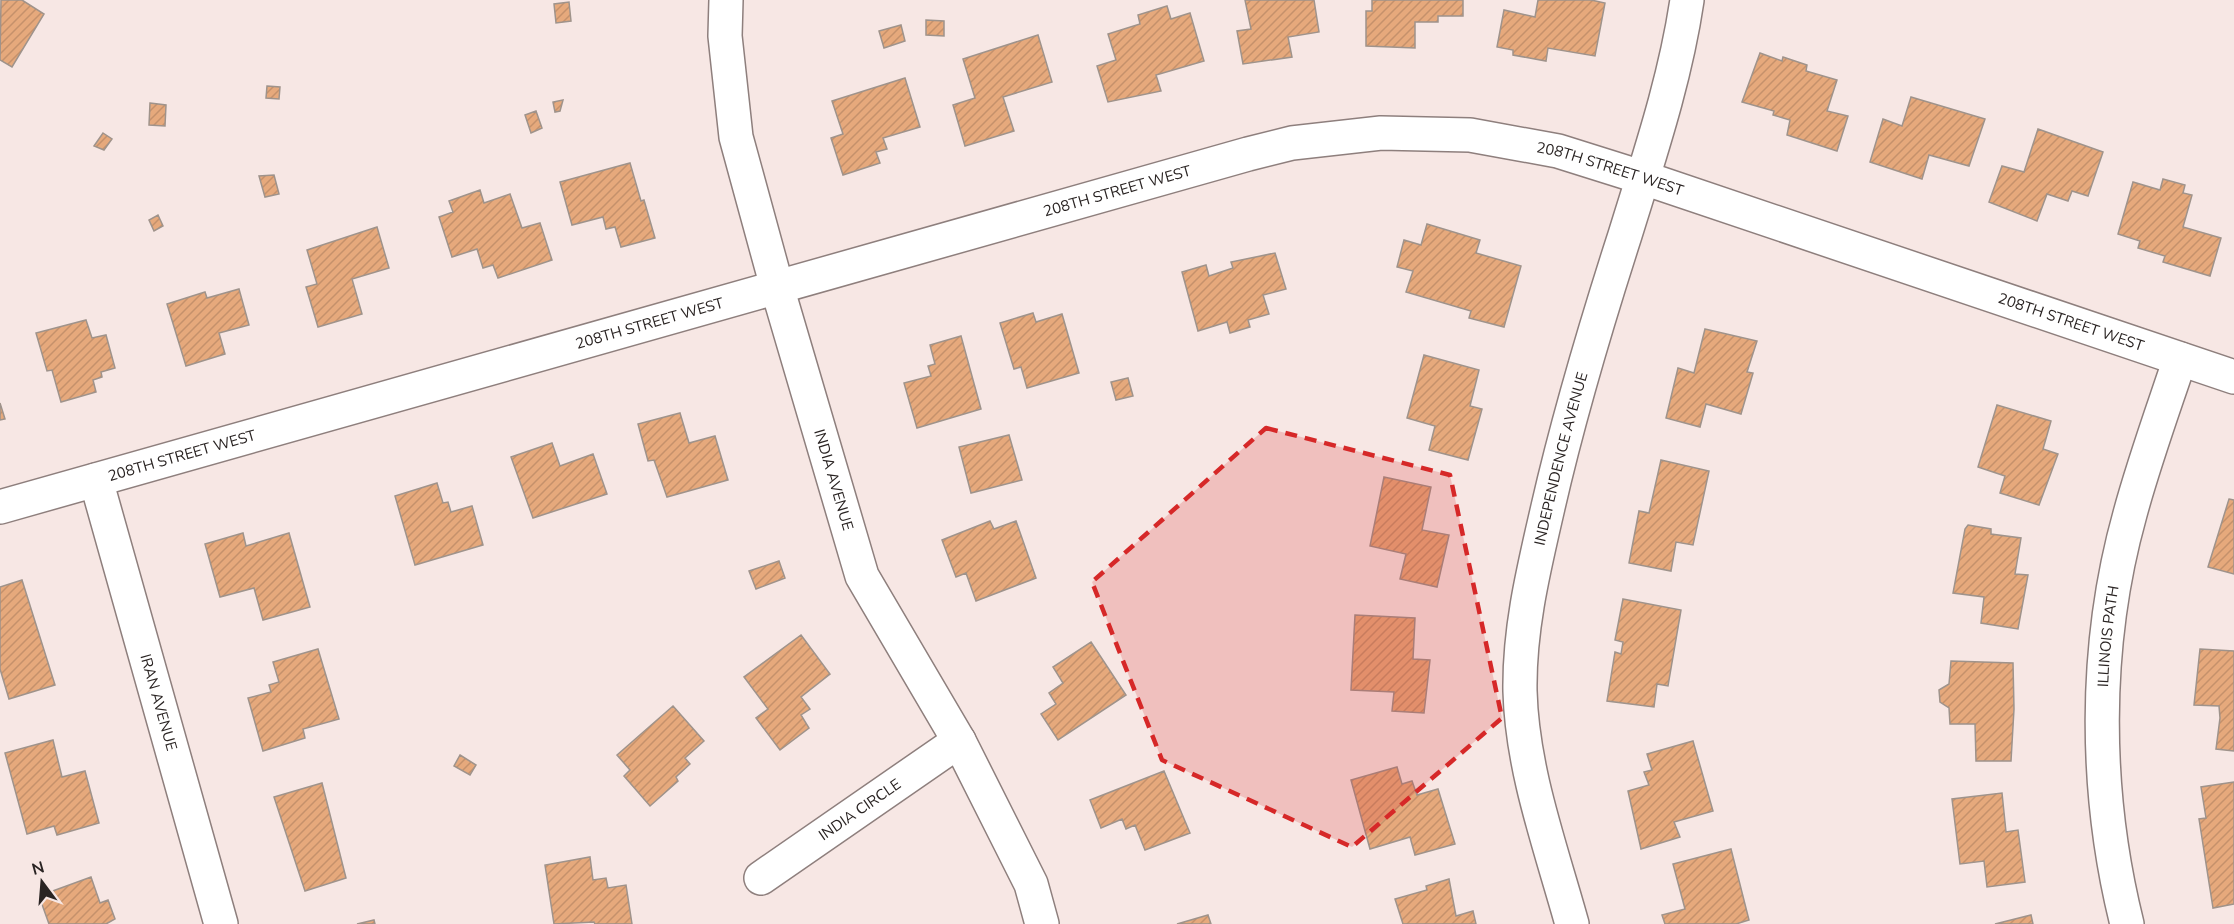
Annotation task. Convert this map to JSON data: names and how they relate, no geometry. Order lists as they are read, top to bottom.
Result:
{
  "streets": {
    "street": [
      "208TH STREET WEST",
      "INDEPENDENCE AVENUE",
      "INDIA AVENUE",
      "ILLINOIS PATH",
      "IRAN AVENUE",
      "INDIA CIRCLE"
    ]
  },
  "crossings": [
    ["208TH STREET WEST", "INDEPENDENCE AVENUE"],
    ["208TH STREET WEST", "INDIA AVENUE"],
    ["208TH STREET WEST", "ILLINOIS PATH"],
    ["208TH STREET WEST", "IRAN AVENUE"],
    ["INDIA AVENUE", "INDIA CIRCLE"]
  ],
  "north": "top"
}
